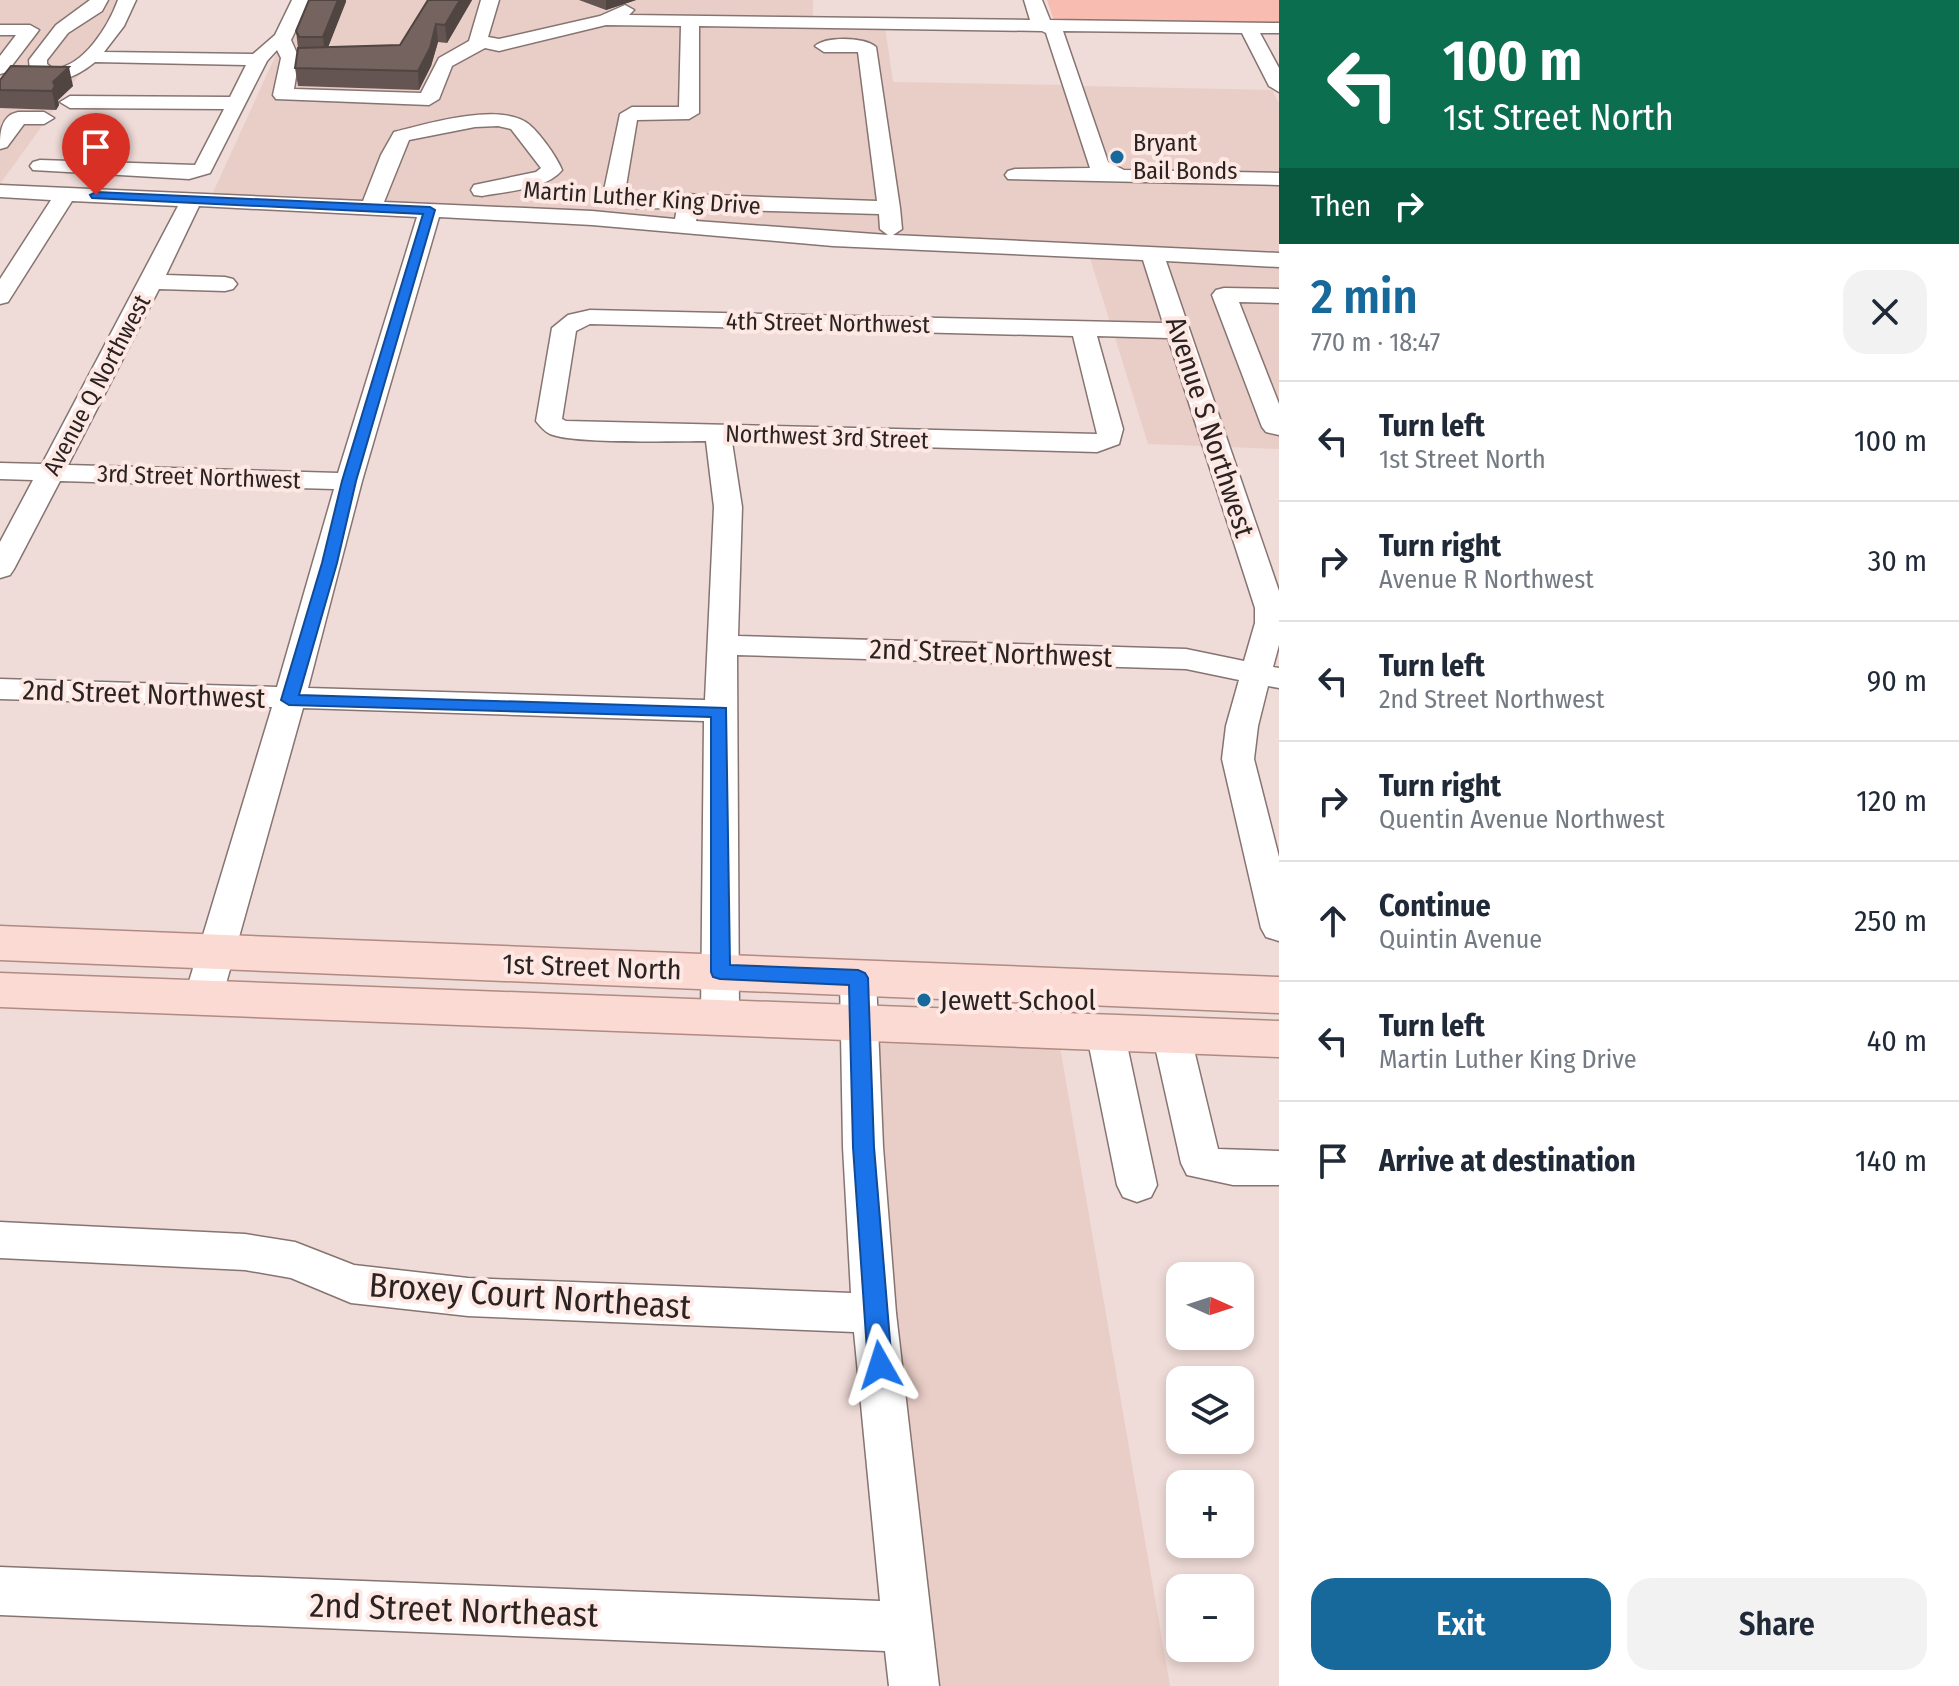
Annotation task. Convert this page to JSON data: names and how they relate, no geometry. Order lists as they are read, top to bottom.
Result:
{
  "streets": {
    "main road": ["1st Street North"],
    "street": [
      "Martin Luther King Drive",
      "4th Street Northwest",
      "Avenue Q Northwest",
      "Avenue S Northwest",
      "Northwest 3rd Street",
      "3rd Street Northwest",
      "2nd Street Northwest",
      "Broxey Court Northeast",
      "2nd Street Northeast"
    ]
  },
  "crossings": [
    ["Martin Luther King Drive", "Avenue Q Northwest"],
    ["Martin Luther King Drive", "Avenue S Northwest"],
    ["4th Street Northwest", "Avenue S Northwest"],
    ["4th Street Northwest", "Northwest 3rd Street"],
    ["Avenue Q Northwest", "3rd Street Northwest"],
    ["Avenue S Northwest", "2nd Street Northwest"]
  ],
  "places": ["Bryant Bail Bonds", "Jewett School"],
  "north": "right",
  "page": {
    "turn": ["100 m", "1st Street North"],
    "then": "Then",
    "heading": ["2 min", "770 m · 18:47"],
    "list": [
      {
        "name": "Turn left",
        "note": "1st Street North",
        "value": "100 m"
      },
      {
        "name": "Turn right",
        "note": "Avenue R Northwest",
        "value": "30 m"
      },
      {
        "name": "Turn left",
        "note": "2nd Street Northwest",
        "value": "90 m"
      },
      {
        "name": "Turn right",
        "note": "Quentin Avenue Northwest",
        "value": "120 m"
      },
      {
        "name": "Continue",
        "note": "Quintin Avenue",
        "value": "250 m"
      },
      {
        "name": "Turn left",
        "note": "Martin Luther King Drive",
        "value": "40 m"
      },
      {
        "name": "Arrive at destination",
        "value": "140 m"
      }
    ],
    "map_buttons": ["+", "−"],
    "buttons": ["Exit", "Share"]
  }
}
